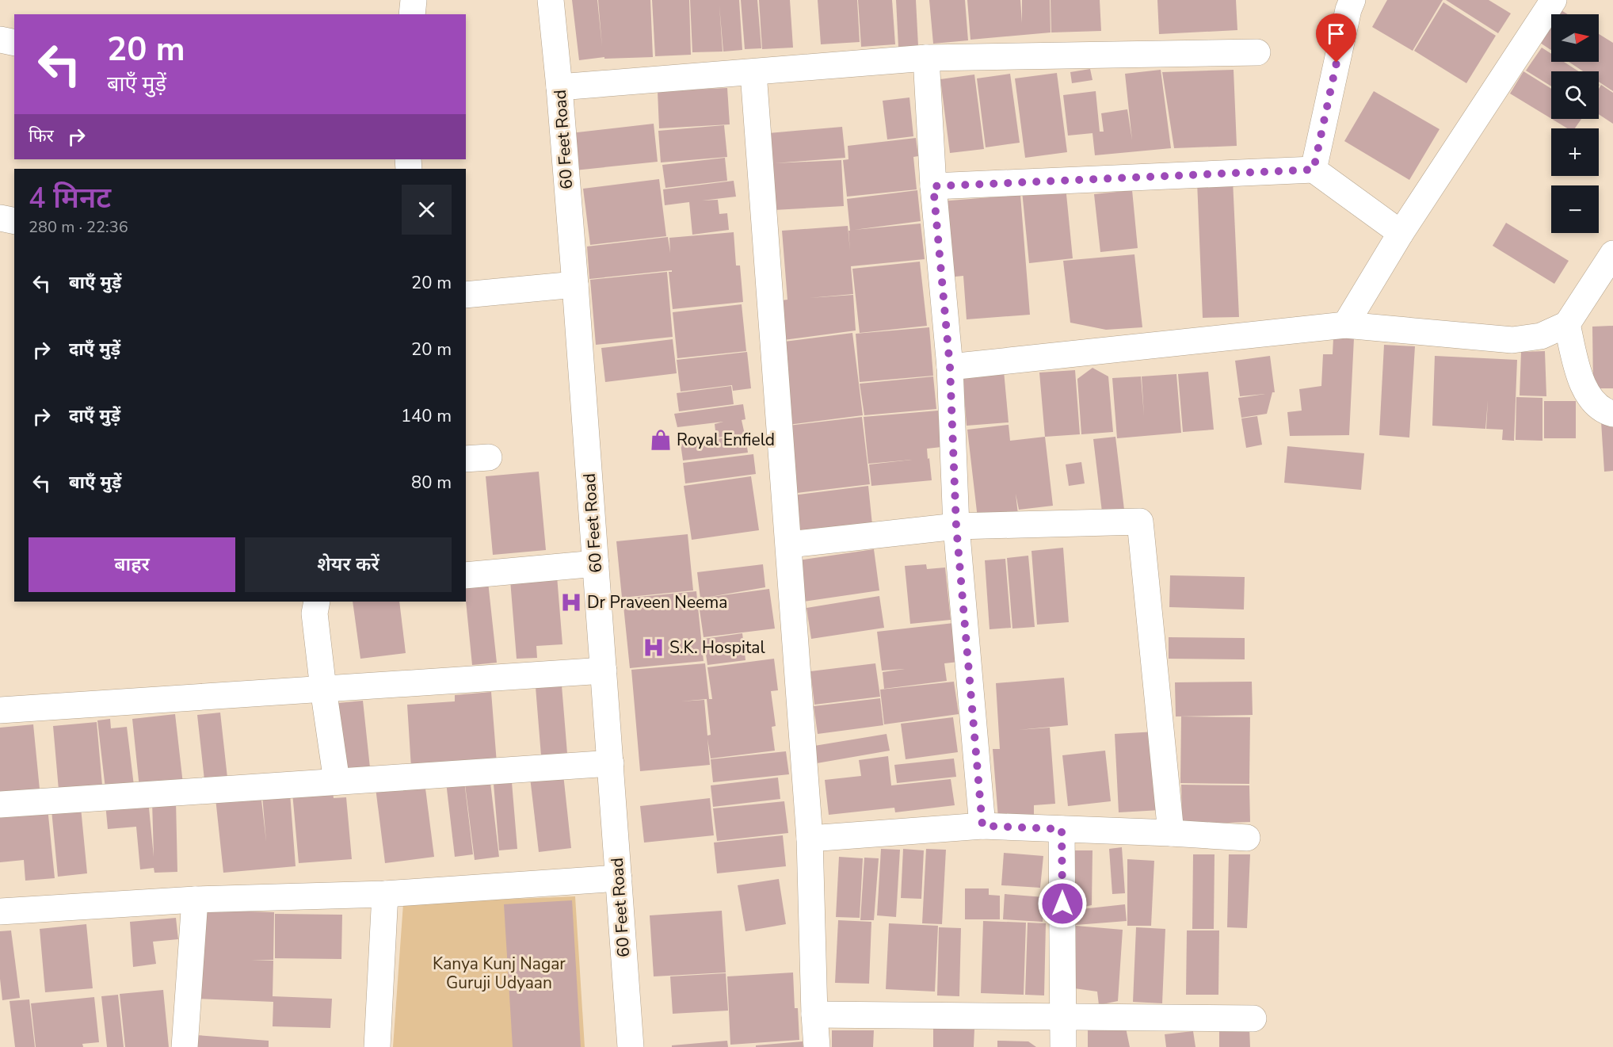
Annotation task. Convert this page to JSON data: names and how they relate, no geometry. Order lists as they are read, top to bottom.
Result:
{
  "streets": {
    "street": ["60 Feet Road"]
  },
  "parks": ["Kanya Kunj Nagar Guruji Udyaan"],
  "places": {
    "shop": ["Royal Enfield"],
    "hospital": ["Dr Praveen Neema", "S.K. Hospital"]
  },
  "north": "right",
  "page": {
    "map_buttons": ["+", "−"],
    "turn": ["20 m", "बाएँ मुड़ें"],
    "then": "फिर",
    "heading": ["4 मिनट", "280 m · 22:36"],
    "list": [
      {
        "name": "बाएँ मुड़ें",
        "value": "20 m"
      },
      {
        "name": "दाएँ मुड़ें",
        "value": "20 m"
      },
      {
        "name": "दाएँ मुड़ें",
        "value": "140 m"
      },
      {
        "name": "बाएँ मुड़ें",
        "value": "80 m"
      }
    ],
    "buttons": ["बाहर", "शेयर करें"]
  }
}
